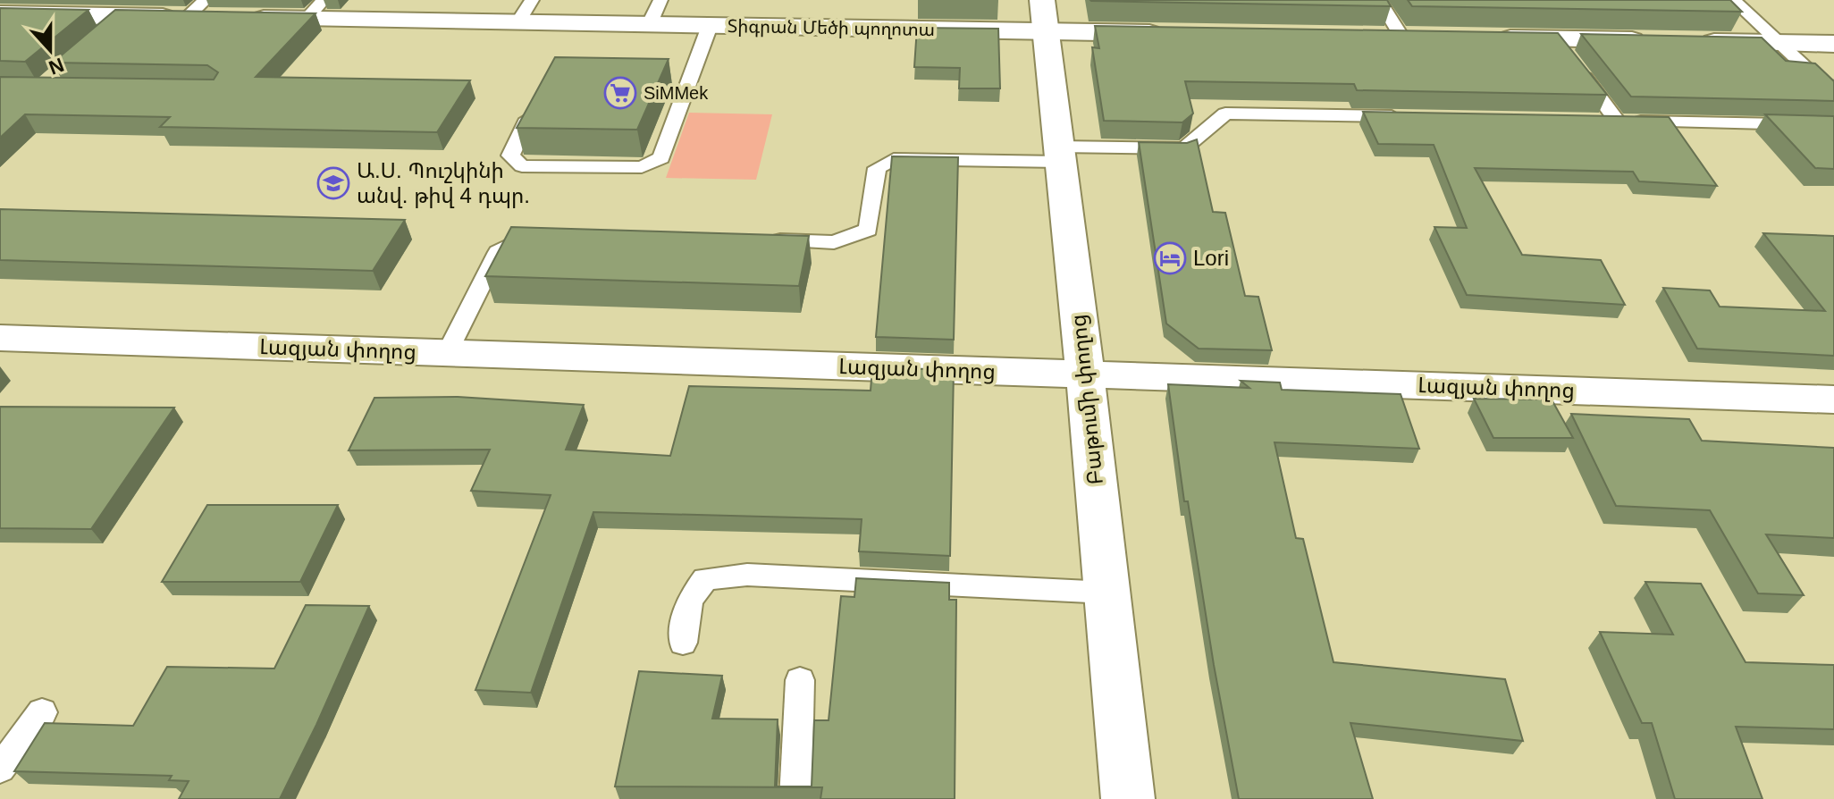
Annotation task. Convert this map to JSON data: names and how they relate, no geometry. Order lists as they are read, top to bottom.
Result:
{
  "streets": {
    "street": ["Տիգրան Մեծի պողոտա", "Լազյան փողոց", "Բաթումի փողոց"]
  },
  "crossings": [
    ["Տիգրան Մեծի պողոտա", "Բաթումի փողոց"],
    ["Լազյան փողոց", "Բաթումի փողոց"]
  ],
  "places": {
    "supermarket": ["SiMMek"],
    "school or university": ["Ա.Ս. Պուշկինի անվ. թիվ 4 դպր."],
    "hotel": ["Lori"]
  },
  "north": "bottom"
}
